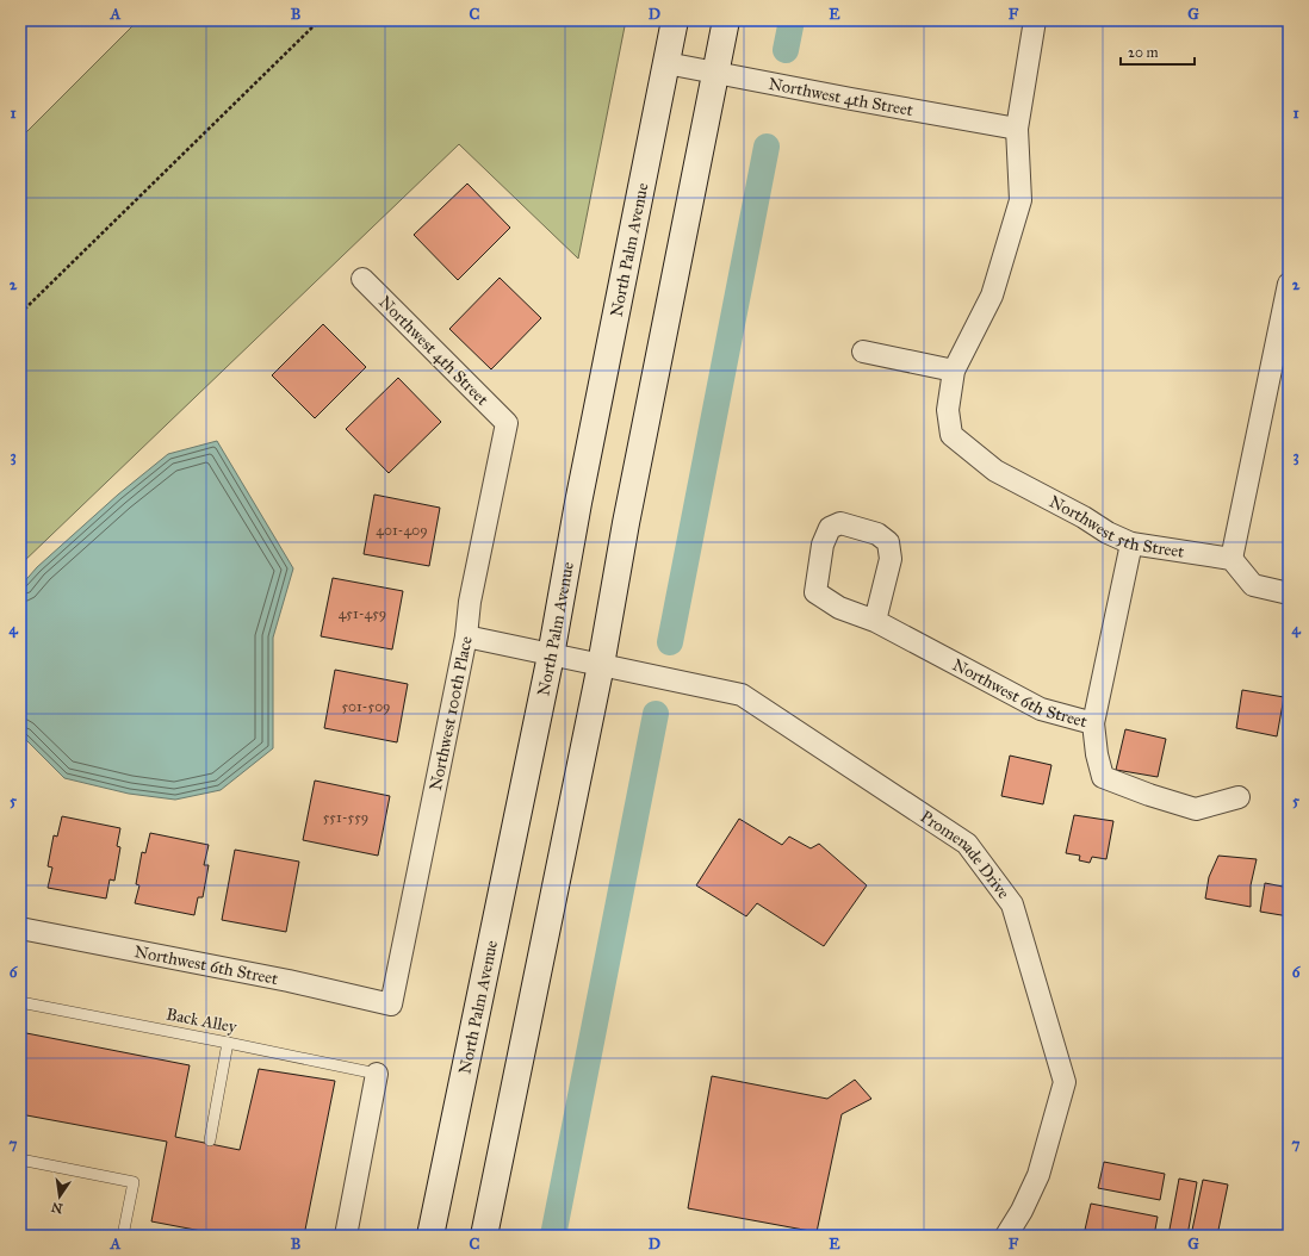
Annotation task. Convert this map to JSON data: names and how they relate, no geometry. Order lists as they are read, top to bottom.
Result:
{
  "streets": {
    "main road": ["North Palm Avenue"],
    "street": [
      "Northwest 4th Street",
      "Northwest 5th Street",
      "Northwest 6th Street",
      "Northwest 100th Place",
      "Promenade Drive"
    ],
    "lane": ["Back Alley"]
  },
  "crossings": [
    ["Northwest 4th Street", "North Palm Avenue"],
    ["Northwest 4th Street", "Northwest 100th Place"],
    ["Northwest 6th Street", "Northwest 100th Place"]
  ],
  "house_numbers": [
    "401-409",
    "451-459",
    "501-509",
    "551-559"
  ],
  "scale_bar": "20 m",
  "north": "bottom",
  "grid": {
    "columns": [
      "A",
      "B",
      "C",
      "D",
      "E",
      "F",
      "G"
    ],
    "rows": [
      "1",
      "2",
      "3",
      "4",
      "5",
      "6",
      "7"
    ]
  }
}
